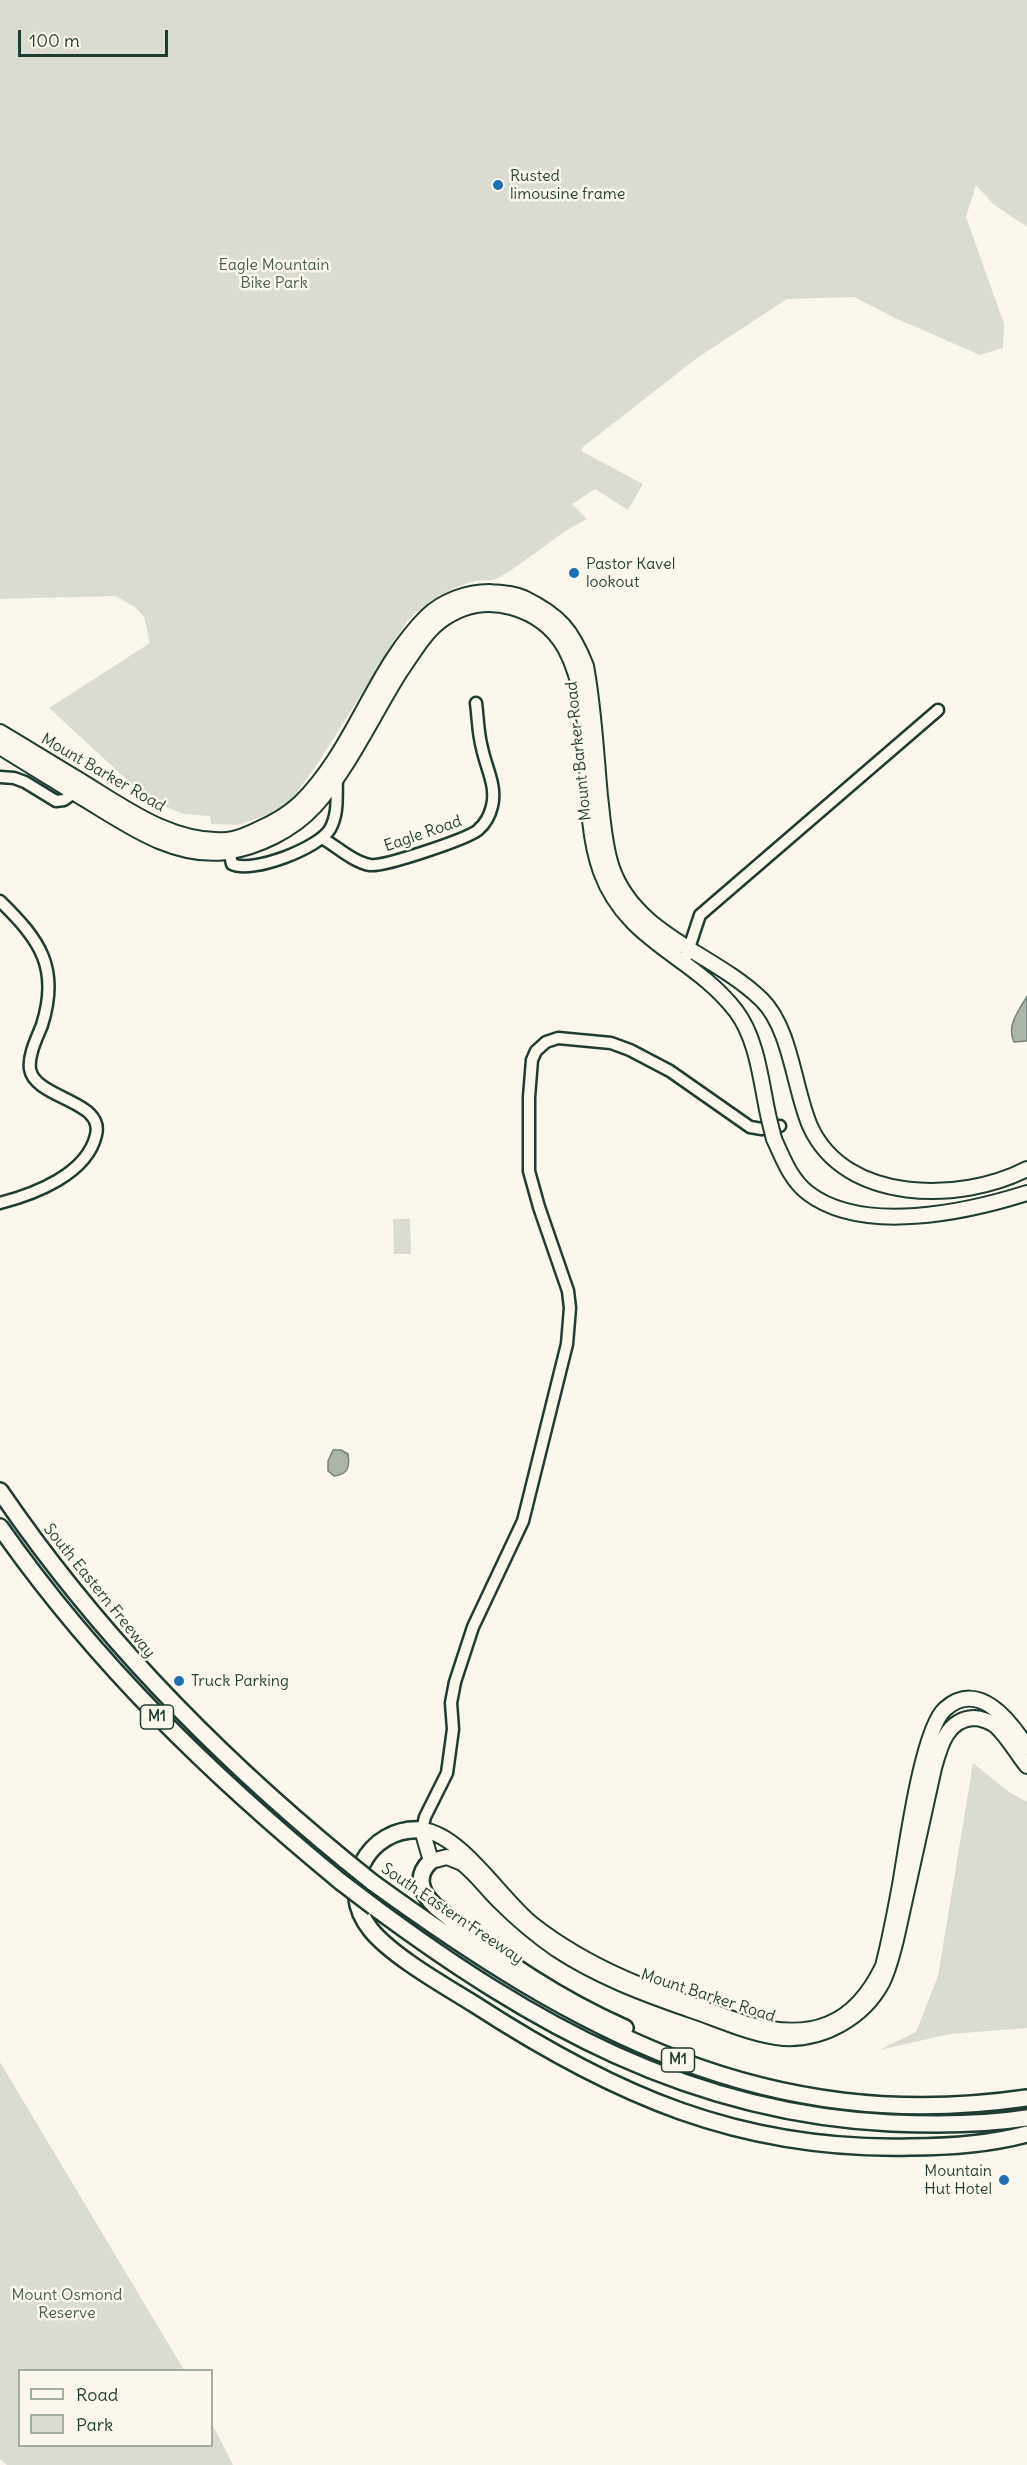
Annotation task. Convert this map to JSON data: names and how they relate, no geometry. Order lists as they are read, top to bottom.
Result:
{
  "streets": {
    "highway": ["South Eastern Freeway", "M1"],
    "main road": ["Mount Barker Road"],
    "street": ["Eagle Road"]
  },
  "parks": ["Eagle Mountain Bike Park", "Mount Osmond Reserve"],
  "places": [
    "Rusted limousine frame",
    "Pastor Kavel lookout",
    "Truck Parking",
    "Mountain Hut Hotel"
  ],
  "legend": ["Road", "Park"],
  "scale_bar": "100 m"
}
